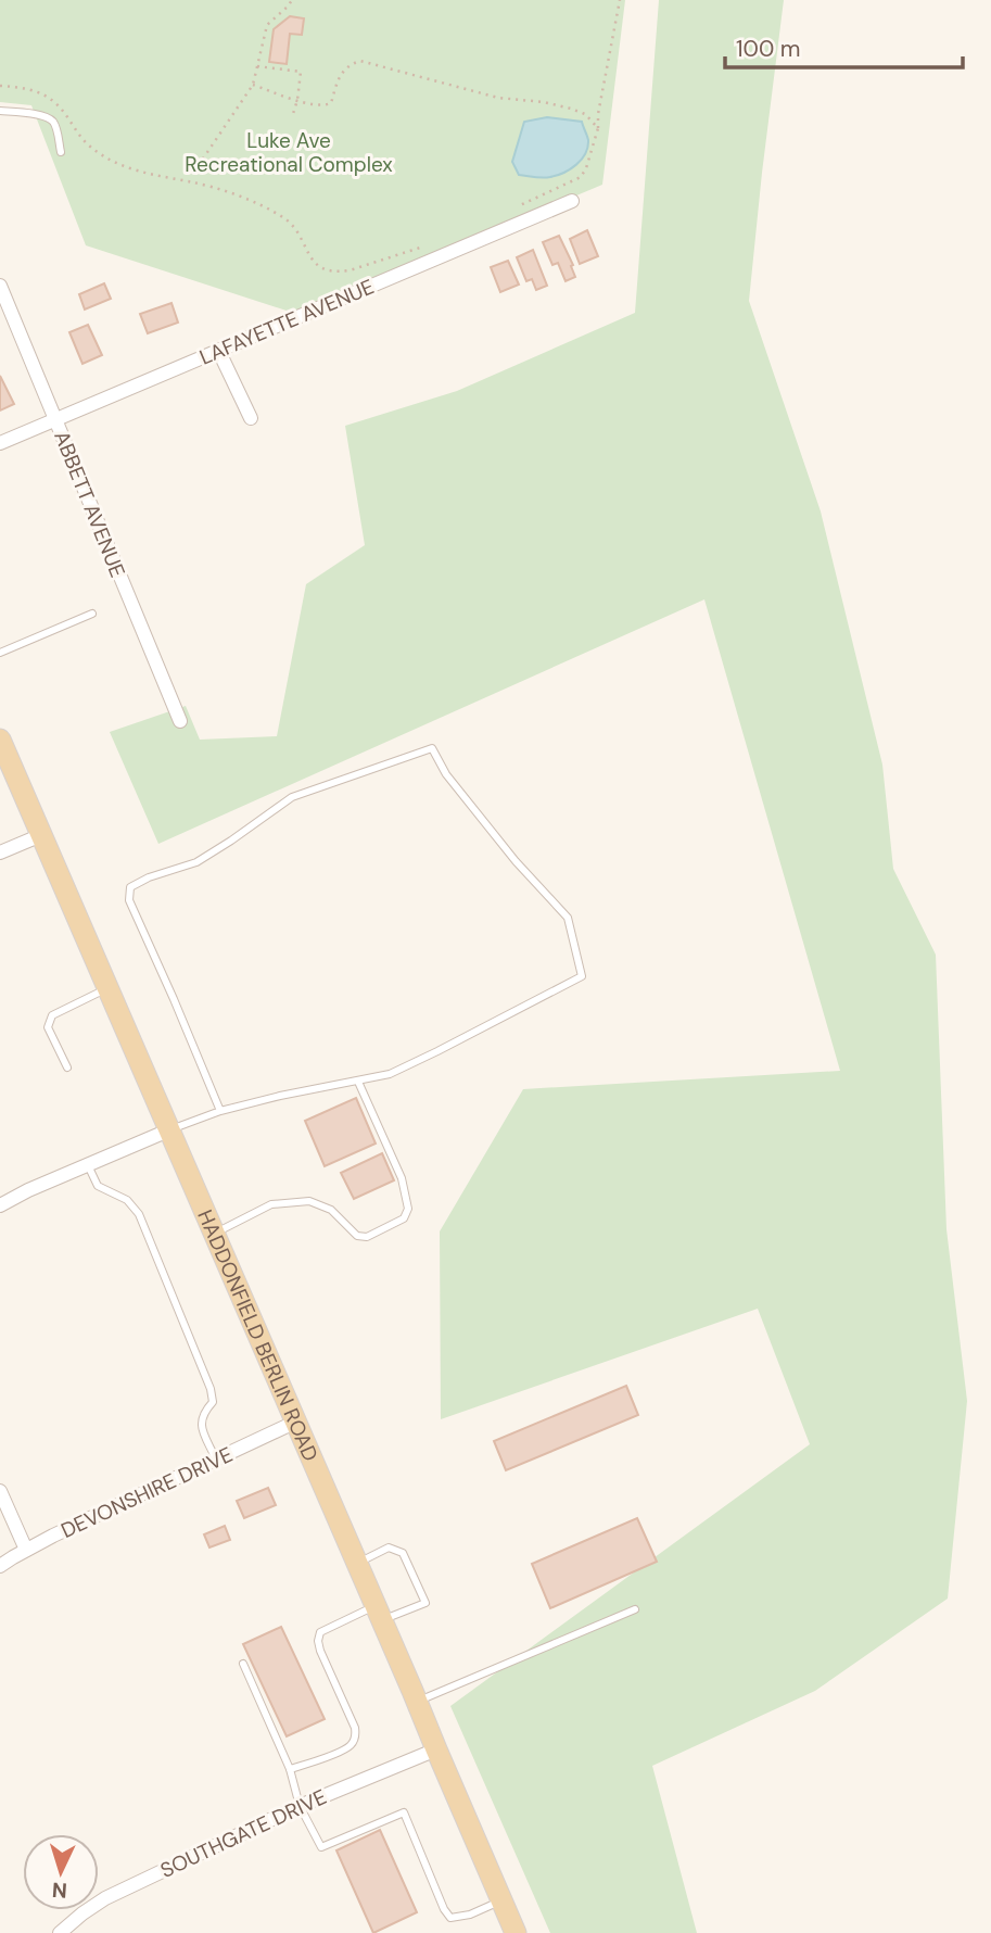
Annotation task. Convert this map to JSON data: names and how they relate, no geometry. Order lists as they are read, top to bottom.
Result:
{
  "streets": {
    "main road": ["HADDONFIELD BERLIN ROAD"],
    "street": [
      "LAFAYETTE AVENUE",
      "ABBETT AVENUE",
      "DEVONSHIRE DRIVE",
      "SOUTHGATE DRIVE"
    ]
  },
  "crossings": [
    ["LAFAYETTE AVENUE", "ABBETT AVENUE"],
    ["HADDONFIELD BERLIN ROAD", "DEVONSHIRE DRIVE"],
    ["HADDONFIELD BERLIN ROAD", "SOUTHGATE DRIVE"]
  ],
  "parks": ["Luke Ave Recreational Complex"],
  "scale_bar": "100 m",
  "north": "bottom"
}
